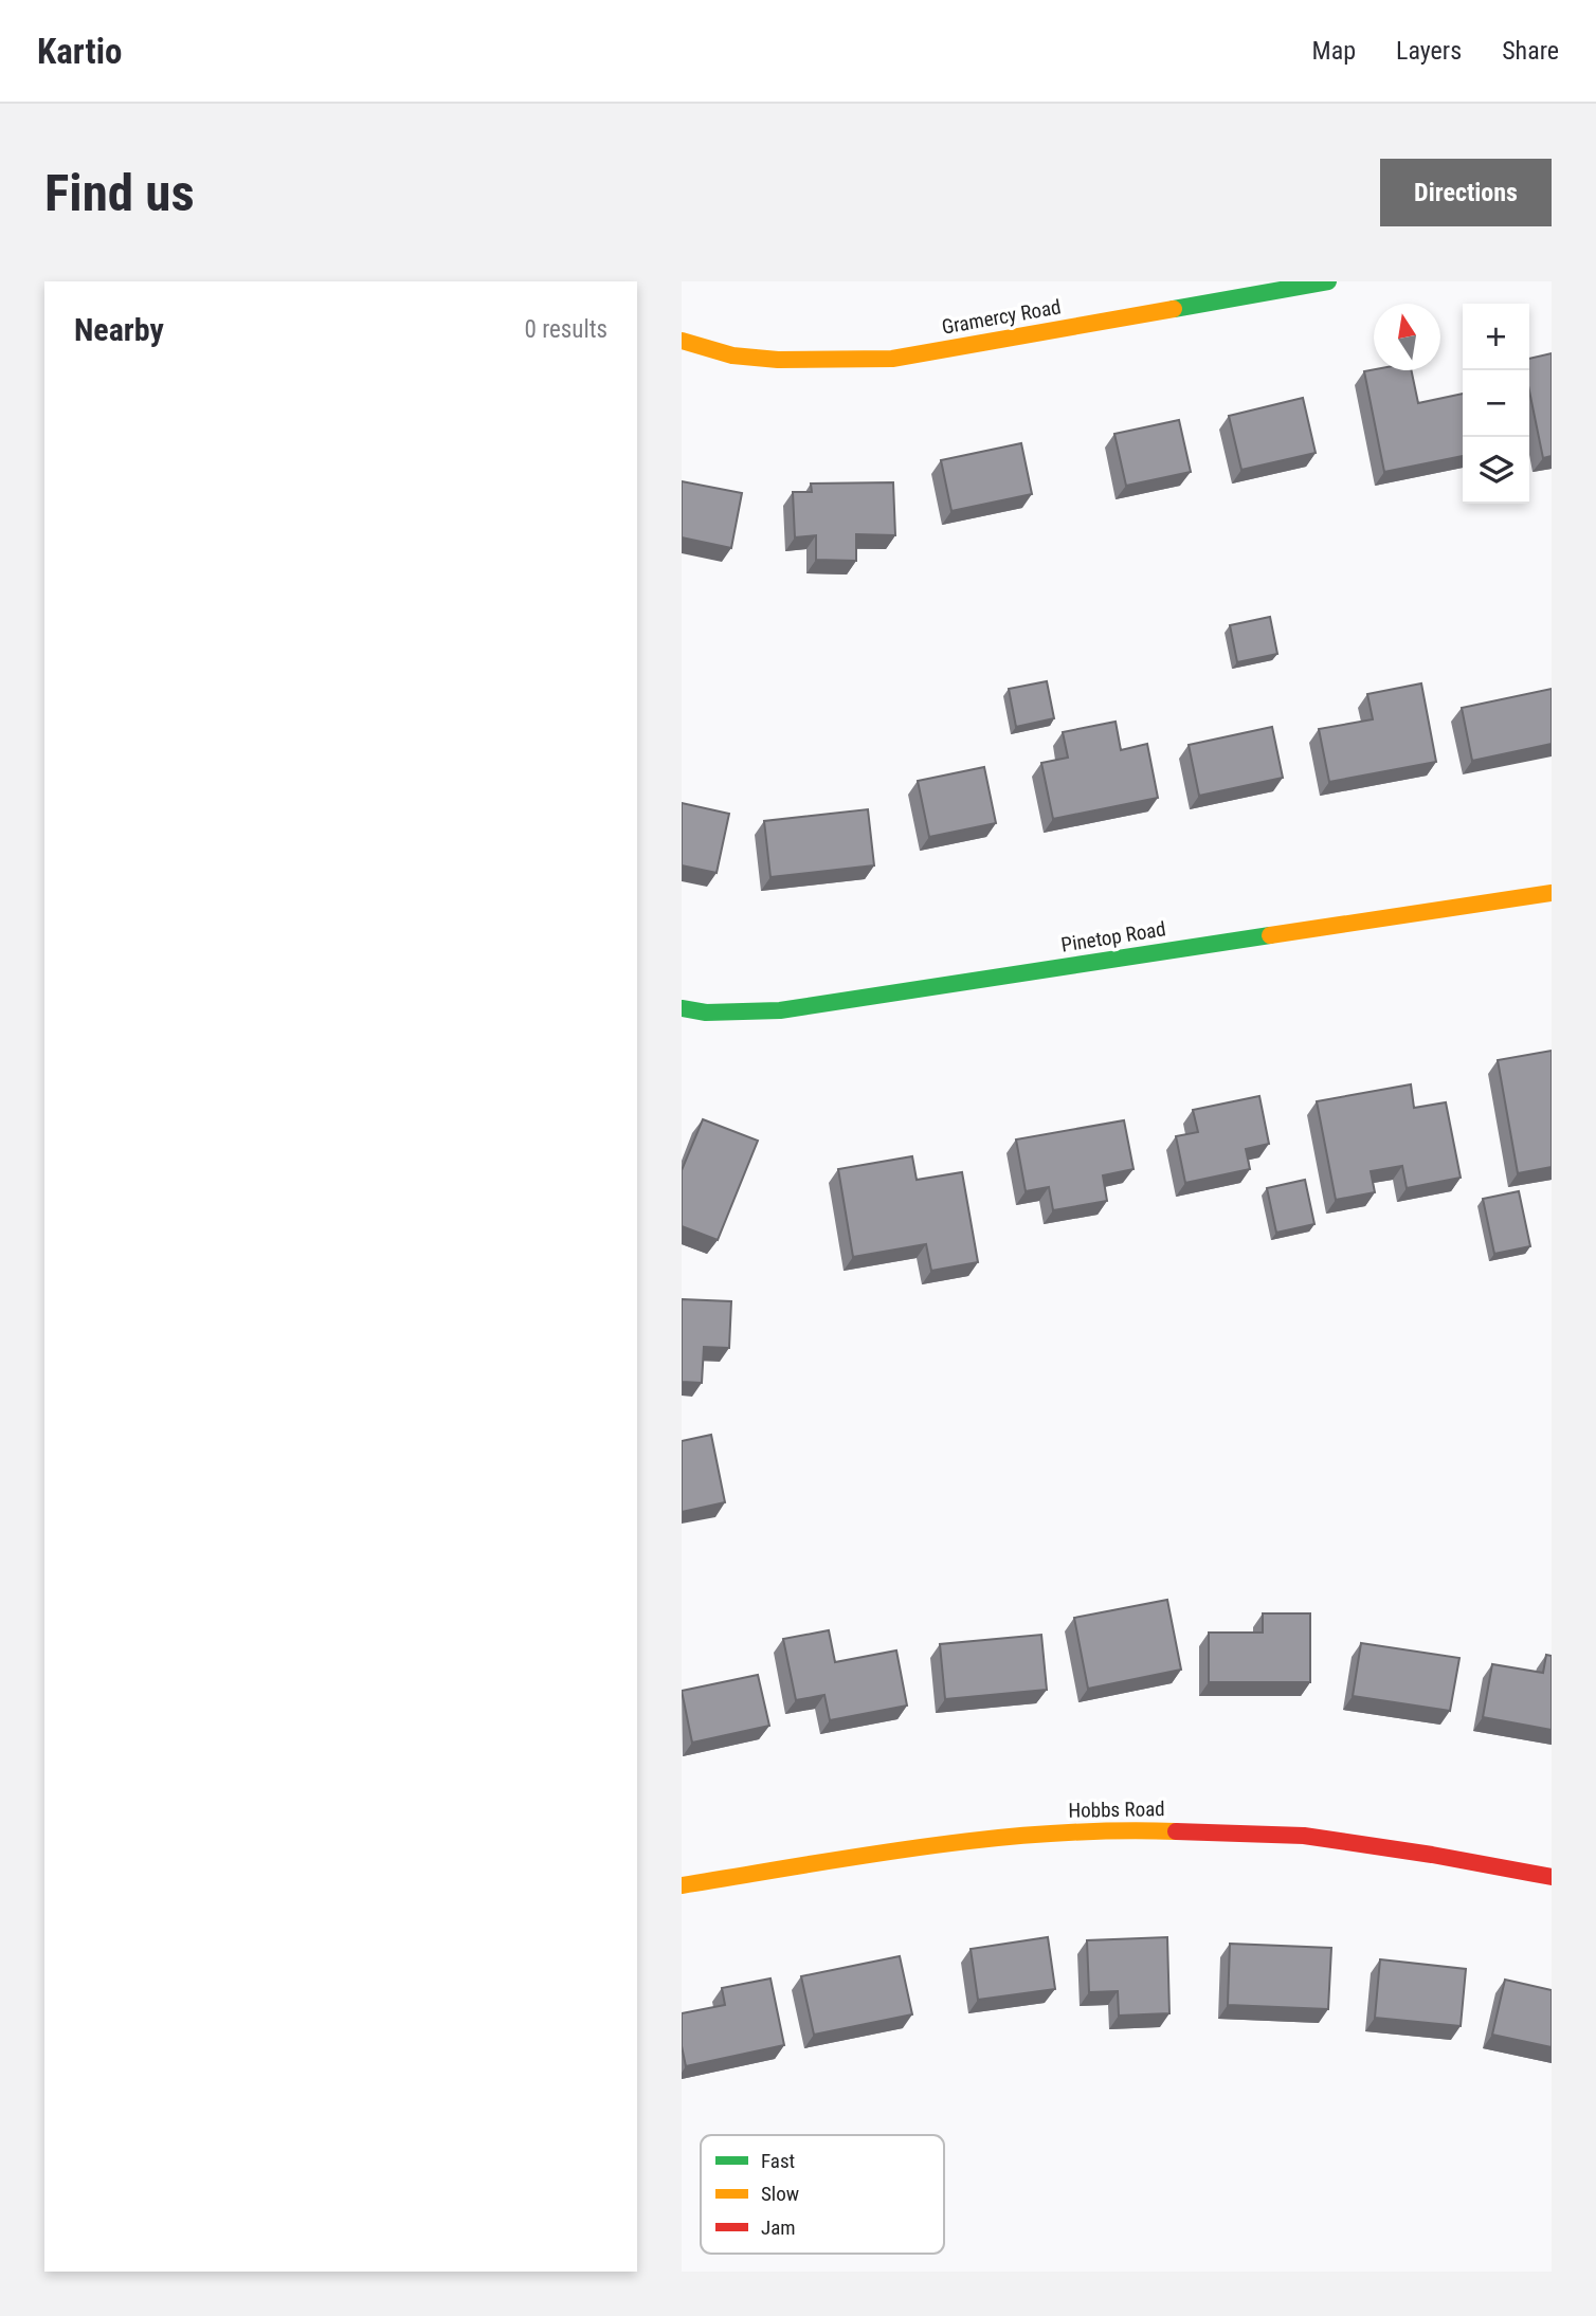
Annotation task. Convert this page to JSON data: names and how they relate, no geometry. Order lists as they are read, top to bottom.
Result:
{
  "streets": {
    "street": ["Gramercy Road", "Pinetop Road", "Hobbs Road"]
  },
  "legend": ["Fast", "Slow", "Jam"],
  "north": "top",
  "page": {
    "header": "Kartio",
    "nav": ["Map", "Layers", "Share"],
    "buttons": "Directions",
    "title": "Find us",
    "heading": ["Nearby", "0 results"],
    "map_buttons": ["+", "−"]
  }
}
